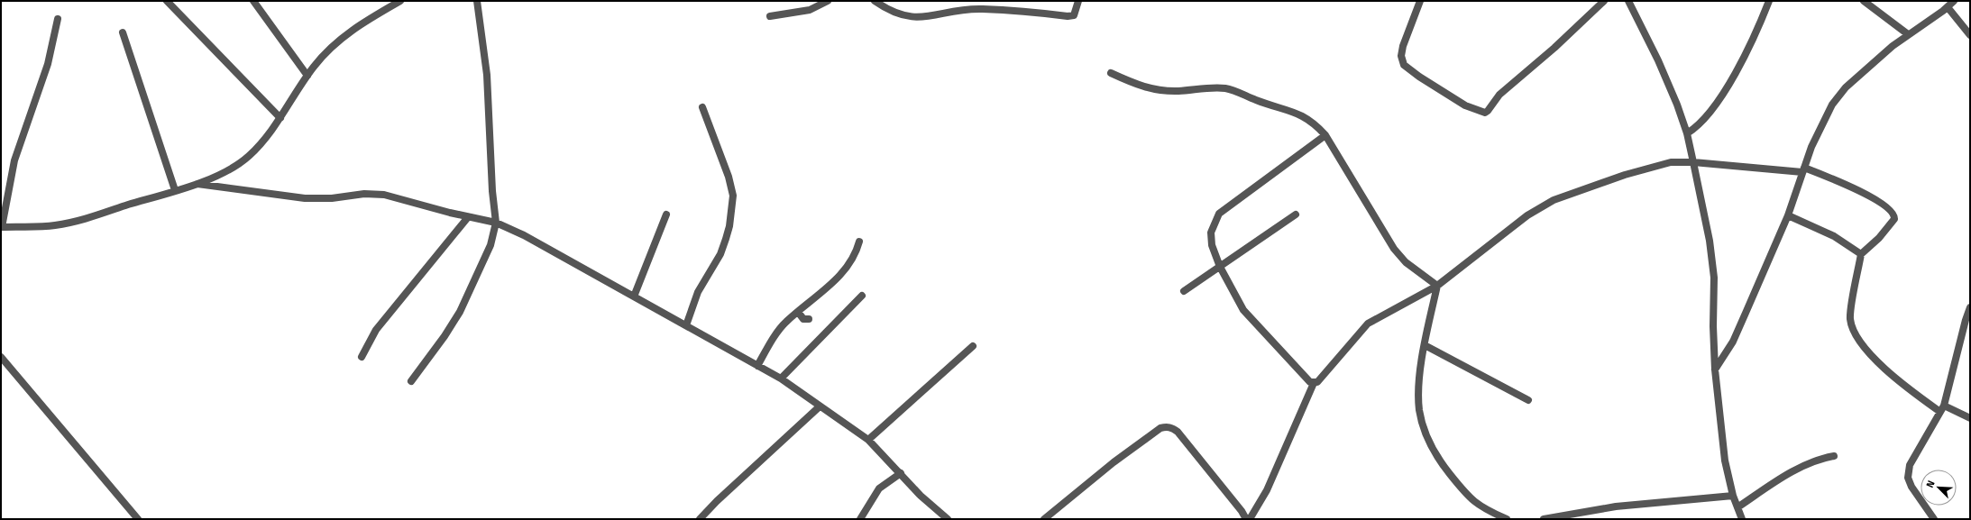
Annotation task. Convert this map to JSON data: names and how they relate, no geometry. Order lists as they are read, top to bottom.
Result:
{
  "north": "top left"
}
